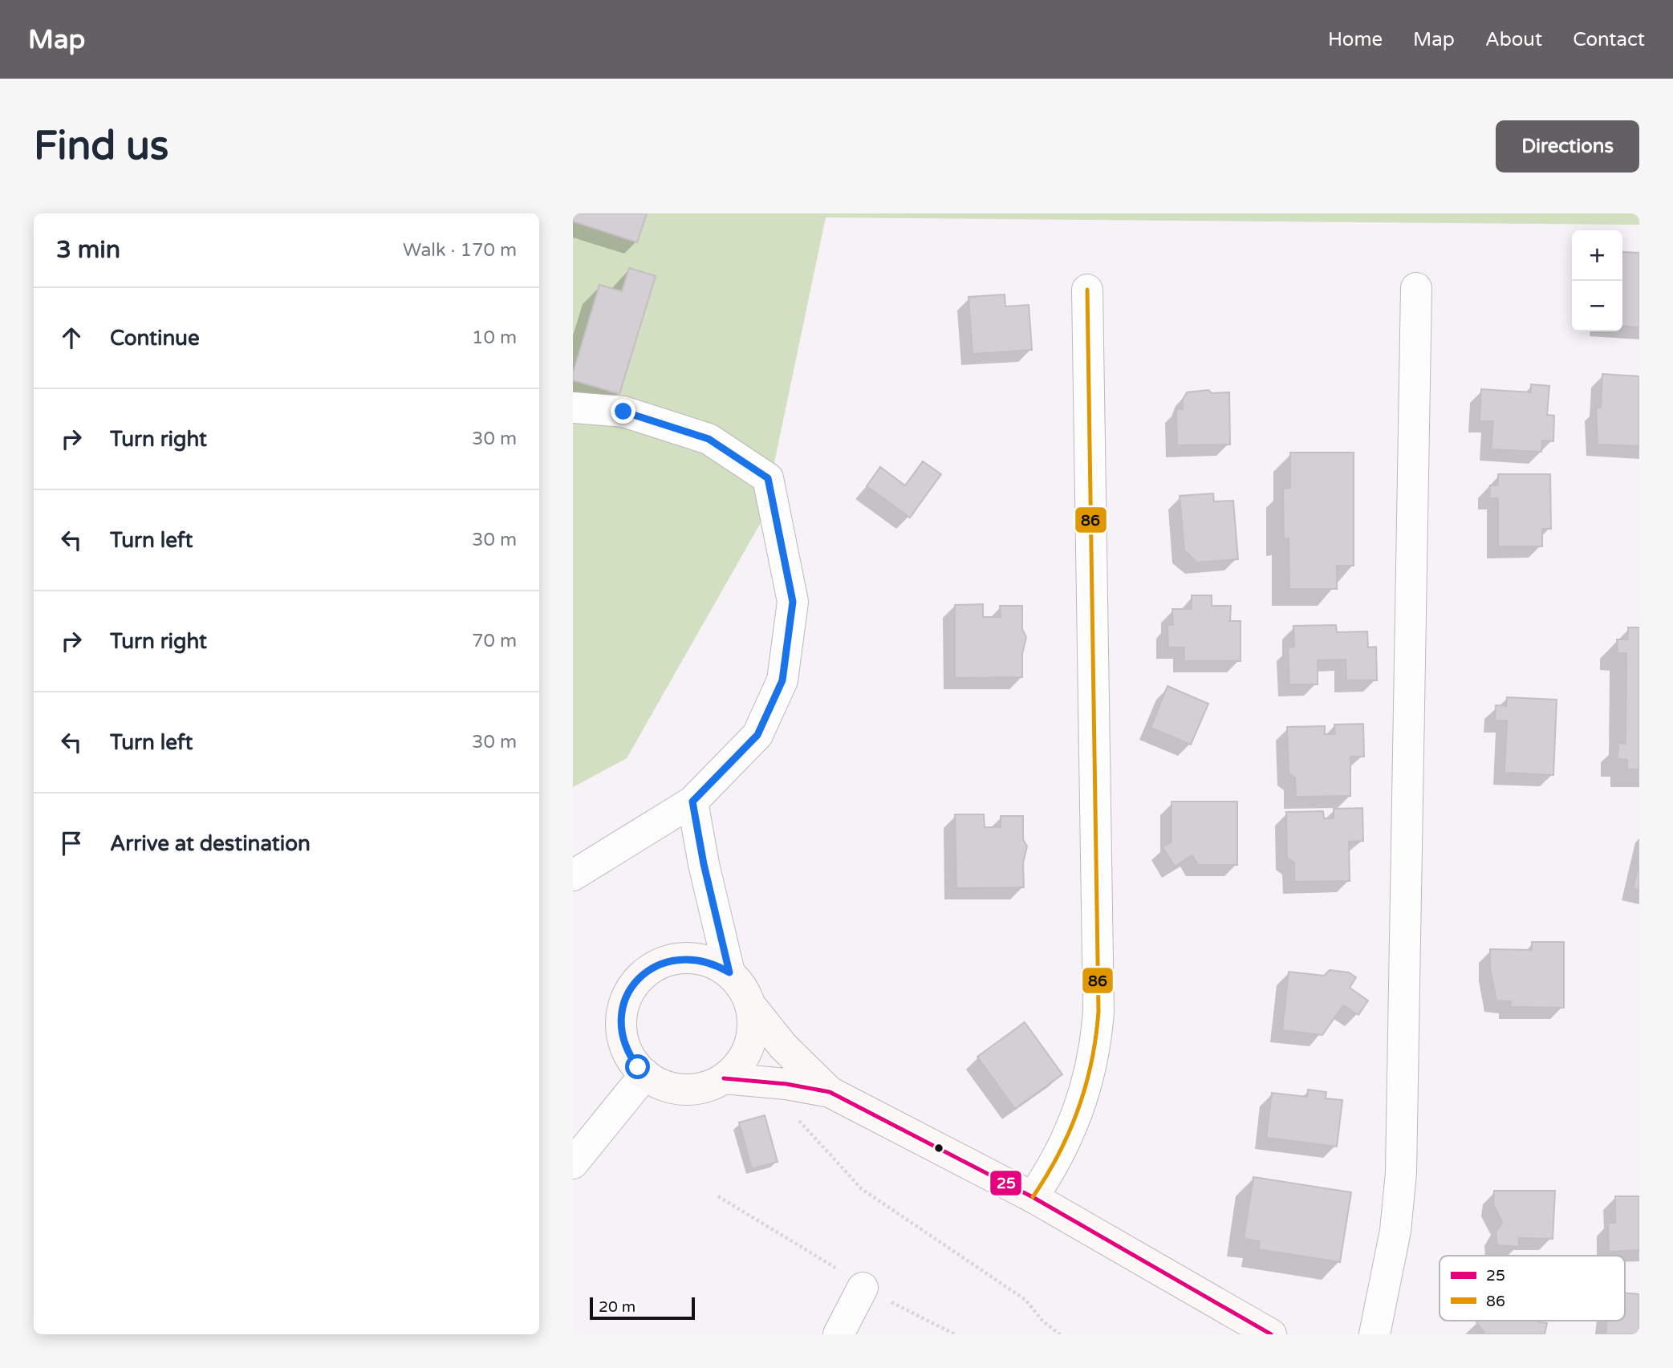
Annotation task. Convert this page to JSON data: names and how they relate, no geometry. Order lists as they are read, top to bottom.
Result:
{
  "lines": ["transit line 86", "transit line 25"],
  "legend": ["25", "86"],
  "scale_bar": "20 m",
  "page": {
    "header": "Map",
    "nav": [
      "Home",
      "Map",
      "About",
      "Contact"
    ],
    "buttons": "Directions",
    "title": "Find us",
    "heading": ["3 min", "Walk · 170 m"],
    "map_buttons": ["+", "−"],
    "list": [
      ["Continue", "10 m"],
      ["Turn right", "30 m"],
      ["Turn left", "30 m"],
      ["Turn right", "70 m"],
      ["Turn left", "30 m"],
      "Arrive at destination"
    ],
    "scale": "20 m"
  }
}
